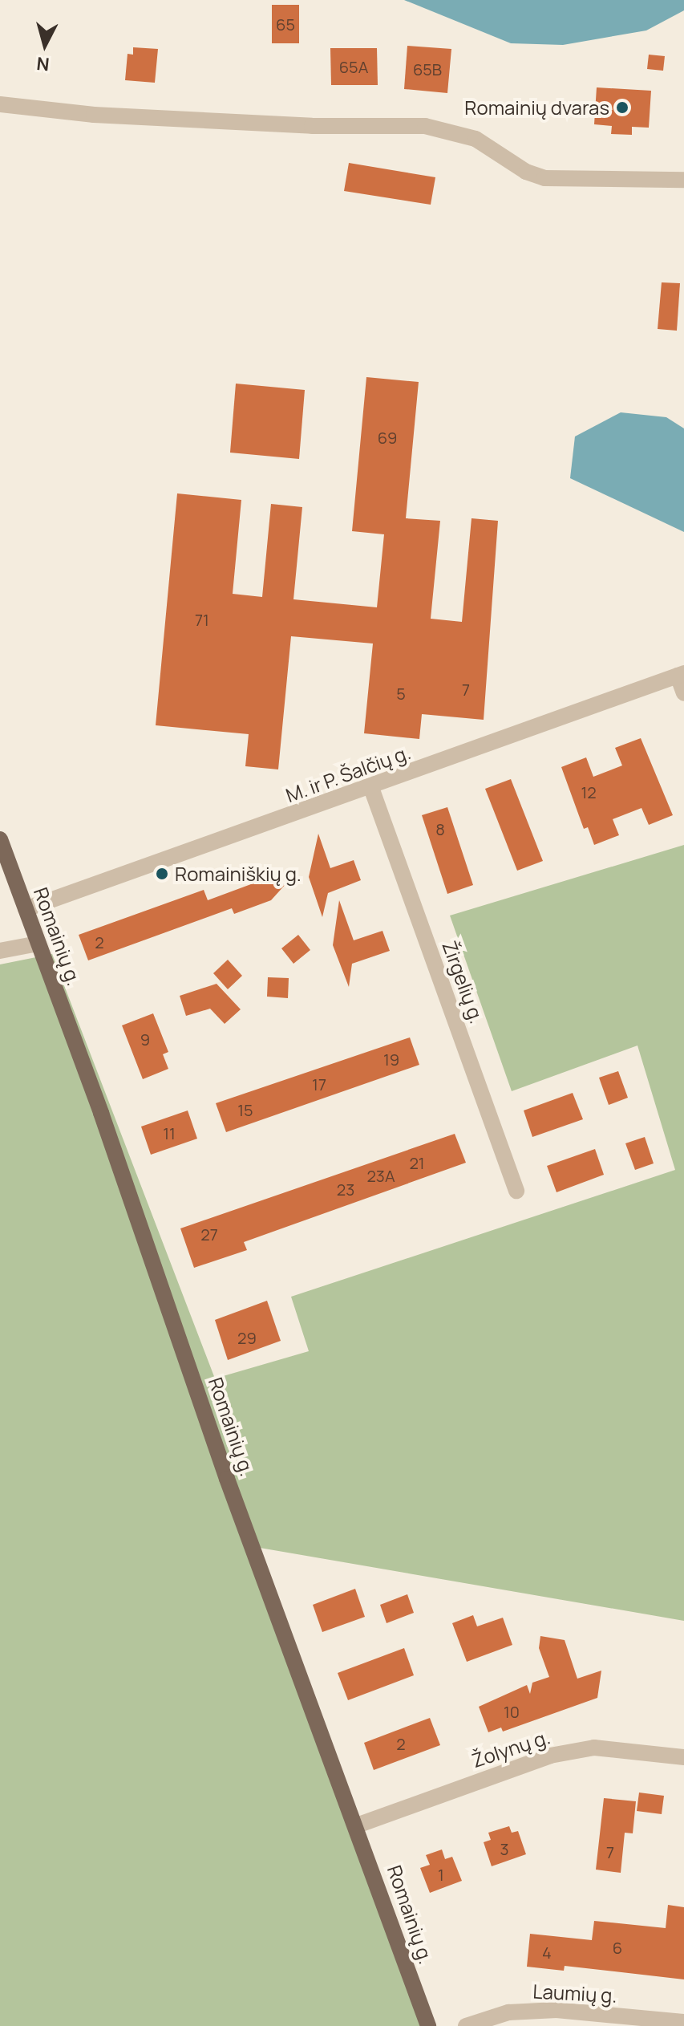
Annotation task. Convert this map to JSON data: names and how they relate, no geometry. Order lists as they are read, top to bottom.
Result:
{
  "streets": {
    "main road": ["Romainių g."],
    "street": [
      "M. ir P. Šalčių g.",
      "Žirgelių g.",
      "Žolynų g.",
      "Laumių g."
    ]
  },
  "crossings": [
    ["M. ir P. Šalčių g.", "Romainių g."],
    ["M. ir P. Šalčių g.", "Žirgelių g."],
    ["Romainių g.", "Žolynų g."]
  ],
  "places": ["Romainių dvaras", "Romainiškių g."],
  "house_numbers": [
    "65",
    "65A",
    "65B",
    "69",
    "71",
    "7",
    "5",
    "12",
    "8",
    "2",
    "9",
    "19",
    "17",
    "15",
    "11",
    "21",
    "23A",
    "23",
    "27",
    "29",
    "10",
    "2",
    "3",
    "7",
    "1",
    "6",
    "4"
  ],
  "north": "bottom"
}
